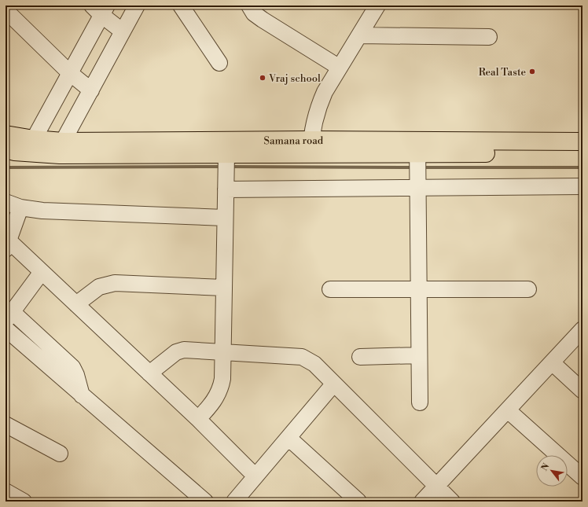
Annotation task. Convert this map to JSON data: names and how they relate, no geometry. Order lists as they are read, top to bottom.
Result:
{
  "streets": {
    "main road": ["Samana road"]
  },
  "places": ["Real Taste", "Vraj school"],
  "north": "top left"
}
